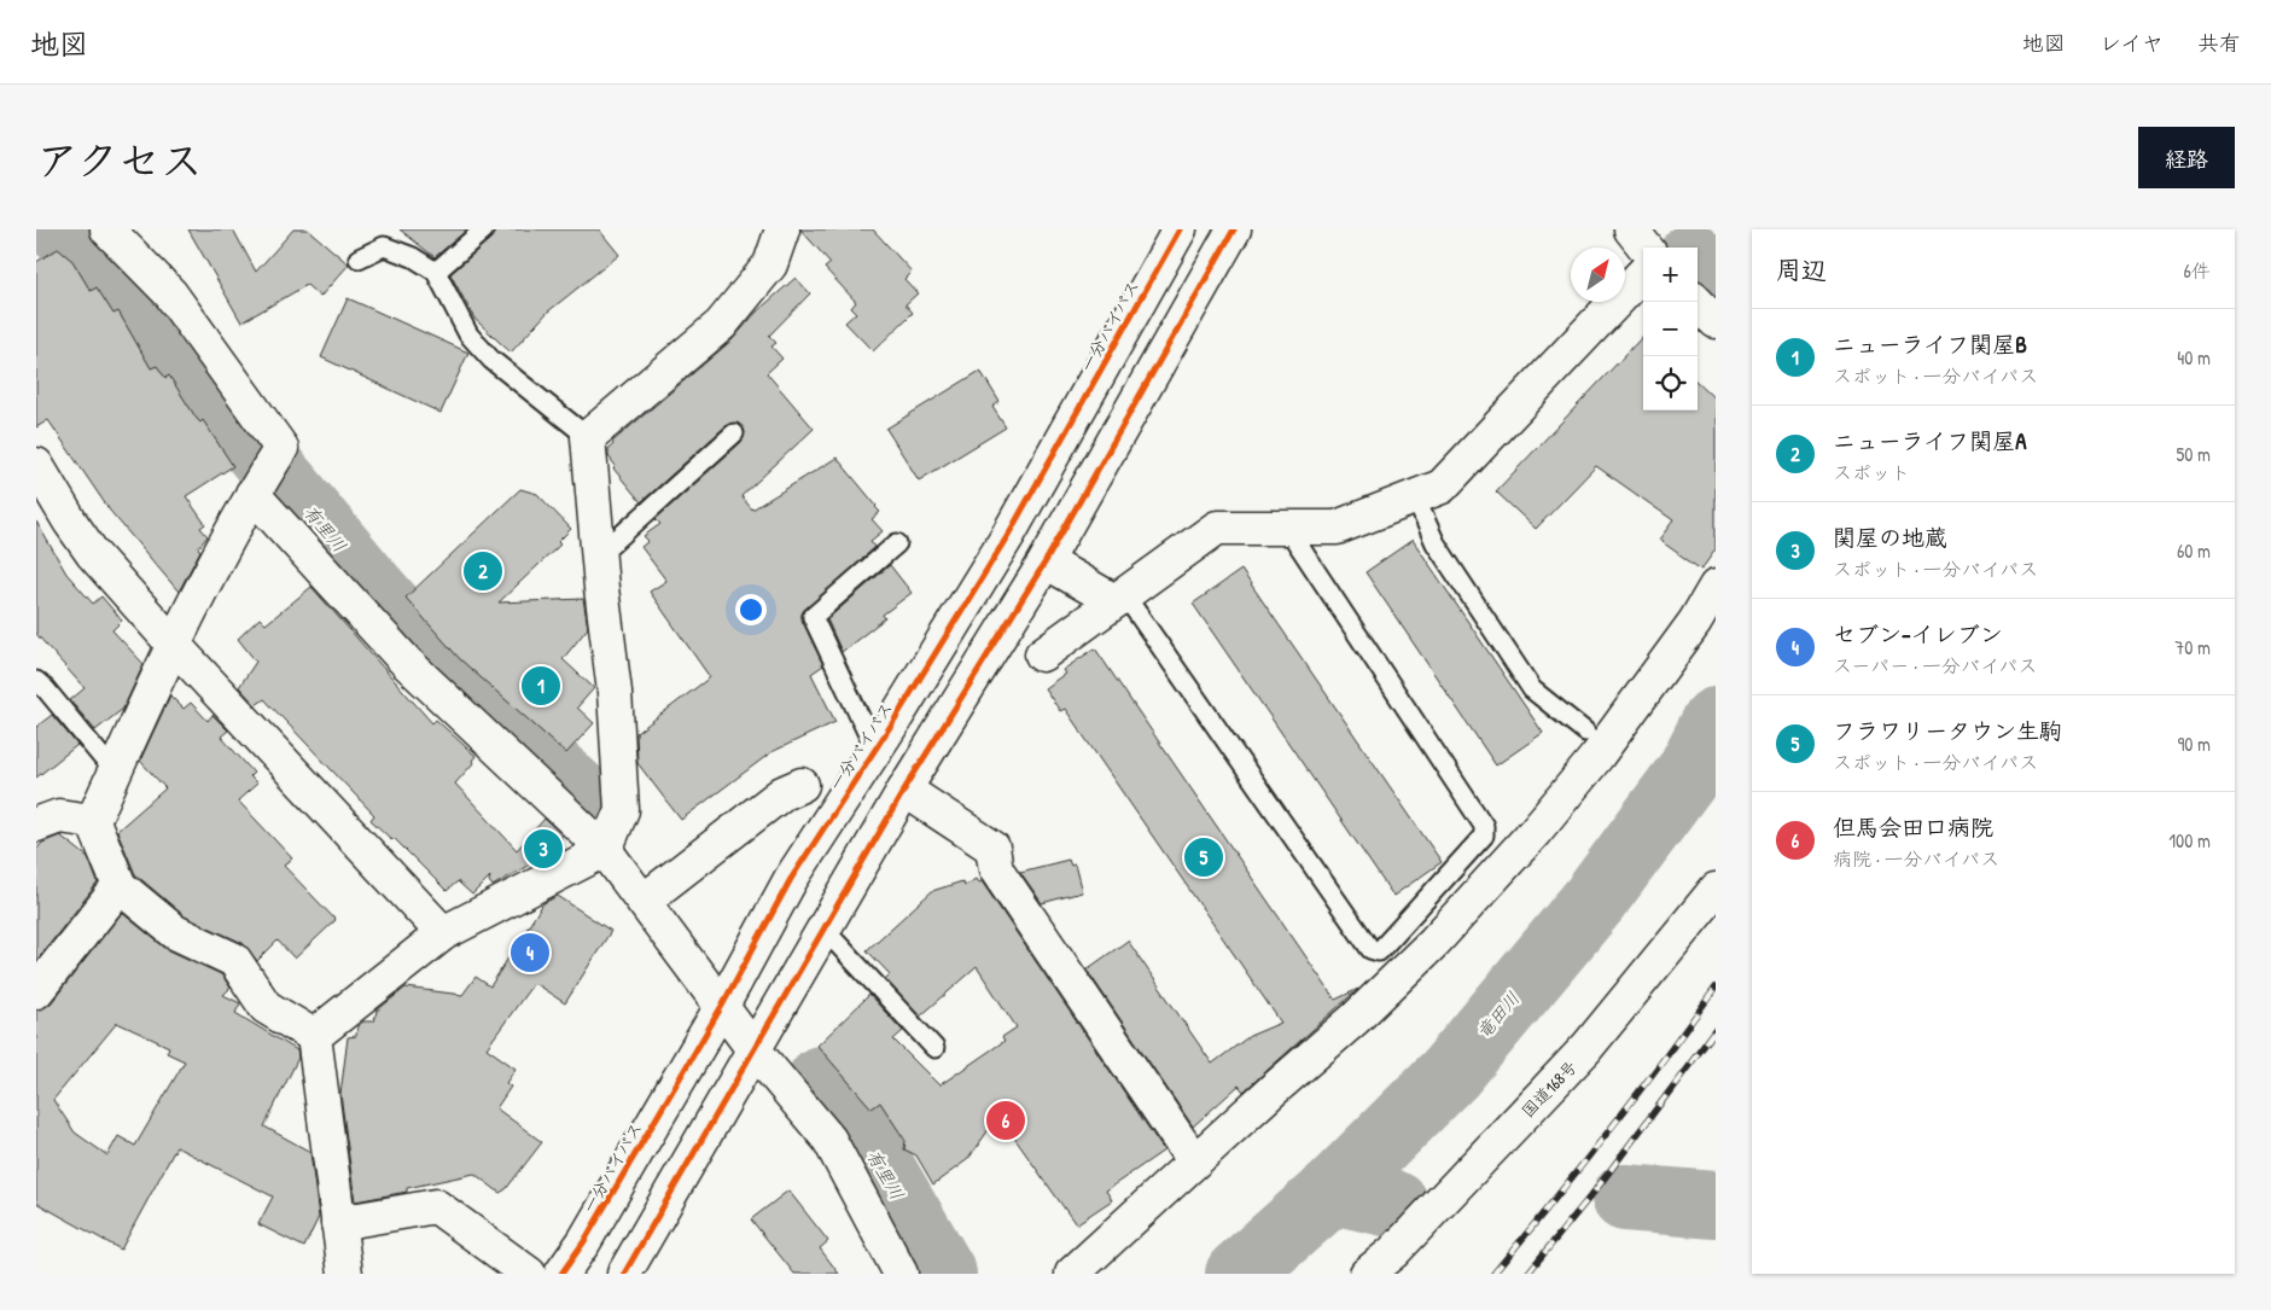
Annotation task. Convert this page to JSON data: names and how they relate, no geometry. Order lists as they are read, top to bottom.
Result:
{
  "streets": {
    "main road": ["一分バイパス", "国道168号"]
  },
  "water": ["有里川", "竜田川"],
  "north": "top right",
  "page": {
    "header": "地図",
    "nav": ["地図", "レイヤ", "共有"],
    "title": "アクセス",
    "buttons": "経路",
    "heading": ["周辺", "6件"],
    "map_buttons": ["+", "−"],
    "list": [
      {
        "mark": "1",
        "name": "ニューライフ関屋B",
        "note": "スポット · 一分バイパス",
        "value": "40 m"
      },
      {
        "mark": "2",
        "name": "ニューライフ関屋A",
        "note": "スポット",
        "value": "50 m"
      },
      {
        "mark": "3",
        "name": "関屋の地蔵",
        "note": "スポット · 一分バイパス",
        "value": "60 m"
      },
      {
        "mark": "4",
        "name": "セブン-イレブン",
        "note": "スーパー · 一分バイパス",
        "value": "70 m"
      },
      {
        "mark": "5",
        "name": "フラワリータウン生駒",
        "note": "スポット · 一分バイパス",
        "value": "90 m"
      },
      {
        "mark": "6",
        "name": "但馬会田口病院",
        "note": "病院 · 一分バイパス",
        "value": "100 m"
      }
    ],
    "pins": [
      "2",
      "1",
      "3",
      "5",
      "4",
      "6"
    ]
  }
}
